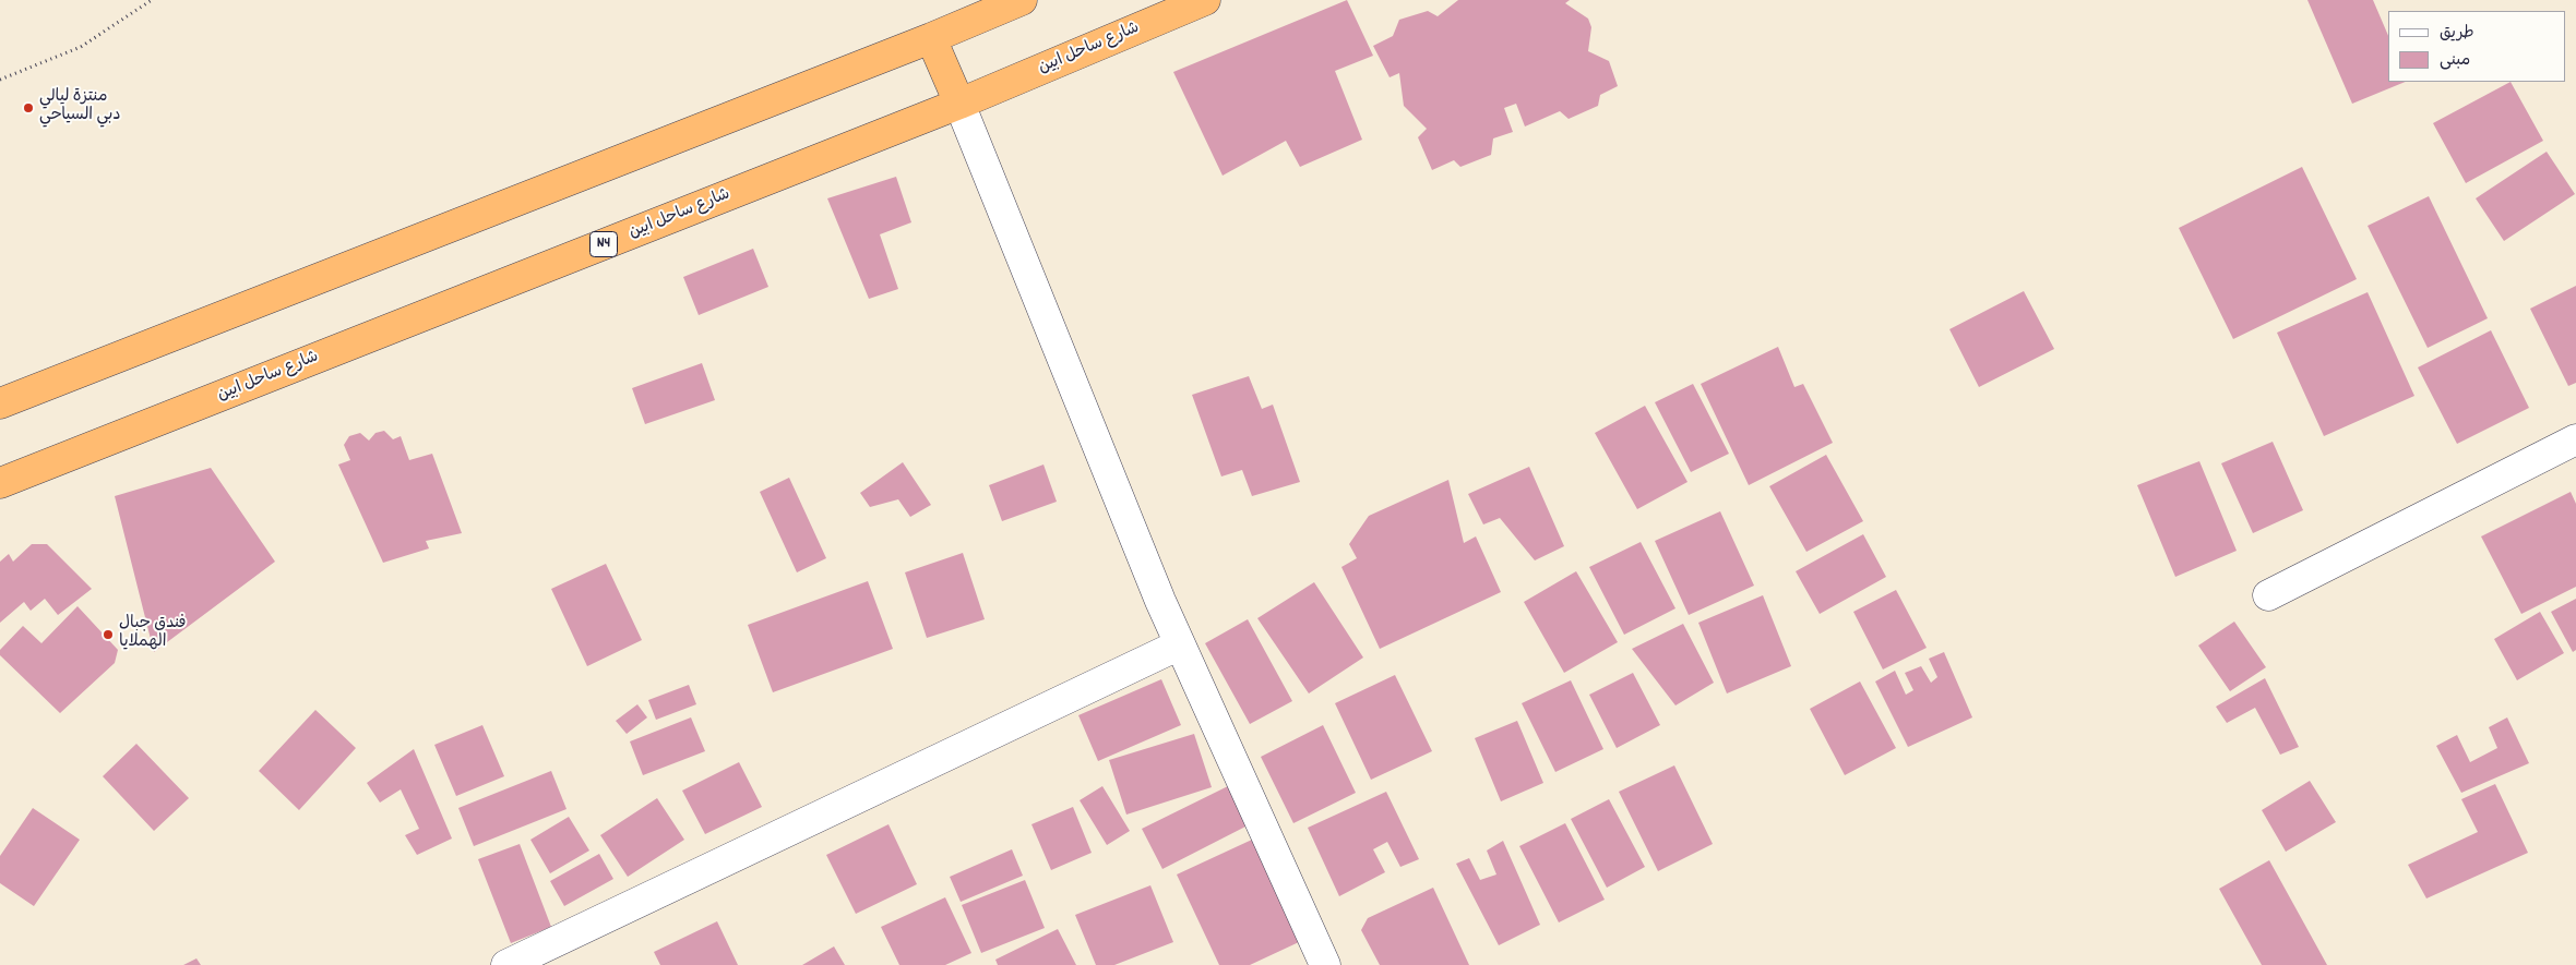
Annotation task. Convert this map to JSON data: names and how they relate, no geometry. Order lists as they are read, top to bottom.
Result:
{
  "streets": {
    "highway": ["شارع ساحل ابين", "N4"]
  },
  "places": ["منتزة ليالي دبي السياحي", "فندق جبال الهملايا"],
  "legend": ["طريق", "مبنى"]
}
